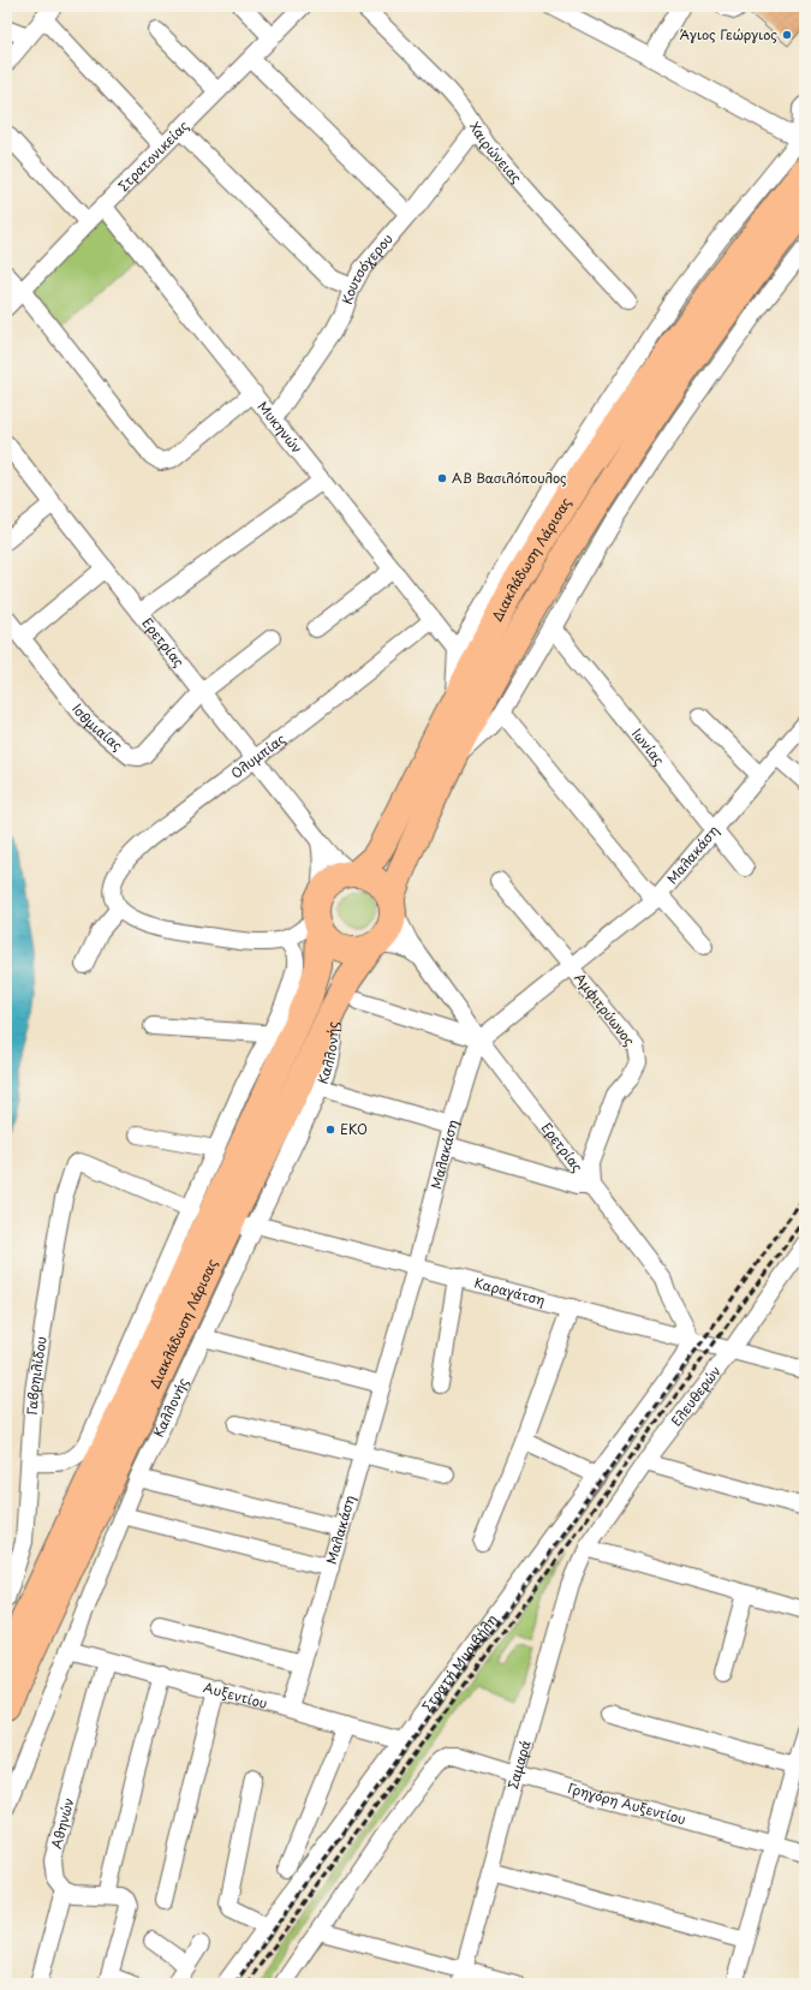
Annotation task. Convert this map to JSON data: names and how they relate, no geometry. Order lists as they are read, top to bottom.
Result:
{
  "streets": {
    "main road": ["Διακλάδωση Λάρισας"],
    "street": [
      "Χαιρώνειας",
      "Στρατονικείας",
      "Κουτσόχερου",
      "Μυκηνών",
      "Ερετρίας",
      "Ισθμιαίας",
      "Ιωνίας",
      "Ολυμπίας",
      "Μαλακάση",
      "Αμφιτρύωνος",
      "Καλλoνής",
      "Καραγάτση",
      "Γαβρηιλίδου",
      "Ελευθερών",
      "Στρατή Μυριβήλη",
      "Αυξεντίου",
      "Σαμαρά",
      "Γρηγόρη Αυξεντίου",
      "Αθηνών"
    ]
  },
  "crossings": [
    ["Χαιρώνειας", "Κουτσόχερου"],
    ["Στρατονικείας", "Μυκηνών"],
    ["Κουτσόχερου", "Μυκηνών"],
    ["Μυκηνών", "Ολυμπίας"],
    ["Διακλάδωση Λάρισας", "Ερετρίας"],
    ["Διακλάδωση Λάρισας", "Καλλoνής"],
    ["Ερετρίας", "Ισθμιαίας"],
    ["Ερετρίας", "Ολυμπίας"],
    ["Ερετρίας", "Μαλακάση"],
    ["Ερετρίας", "Αμφιτρύωνος"],
    ["Ερετρίας", "Καραγάτση"],
    ["Ερετρίας", "Στρατή Μυριβήλη"],
    ["Ιωνίας", "Μαλακάση"],
    ["Μαλακάση", "Αμφιτρύωνος"],
    ["Μαλακάση", "Καραγάτση"],
    ["Μαλακάση", "Αυξεντίου"],
    ["Καλλoνής", "Καραγάτση"],
    ["Καλλoνής", "Αυξεντίου"],
    ["Καραγάτση", "Ελευθερών"],
    ["Καραγάτση", "Στρατή Μυριβήλη"],
    ["Ελευθερών", "Σαμαρά"],
    ["Στρατή Μυριβήλη", "Αυξεντίου"],
    ["Αυξεντίου", "Αθηνών"],
    ["Σαμαρά", "Γρηγόρη Αυξεντίου"]
  ],
  "places": ["Άγιος Γεώργιος", "ΑΒ Βασιλόπουλος", "EKO"]
}
